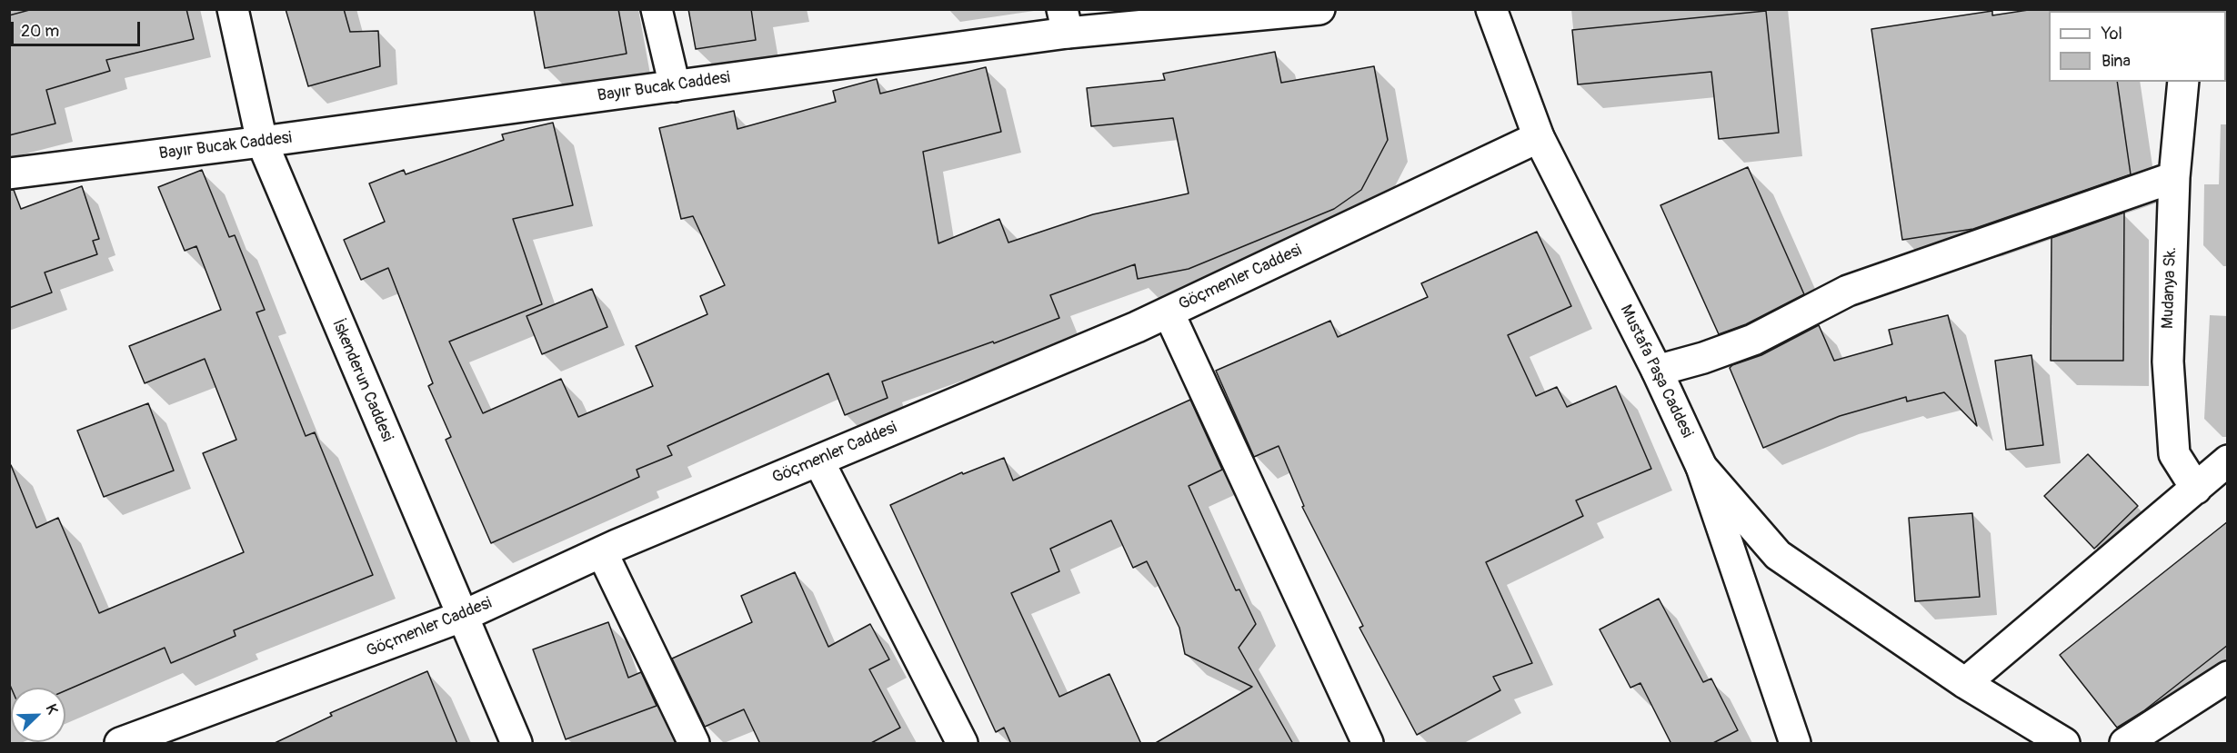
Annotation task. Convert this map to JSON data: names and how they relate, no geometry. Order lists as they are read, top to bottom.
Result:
{
  "streets": {
    "street": [
      "Bayır Bucak Caddesi",
      "Göçmenler Caddesi",
      "Mudanya Sk.",
      "Mustafa Paşa Caddesi",
      "İskenderun Caddesi"
    ]
  },
  "crossings": [
    ["Bayır Bucak Caddesi", "İskenderun Caddesi"],
    ["Göçmenler Caddesi", "Mustafa Paşa Caddesi"],
    ["Göçmenler Caddesi", "İskenderun Caddesi"]
  ],
  "legend": ["Yol", "Bina"],
  "scale_bar": "20 m",
  "north": "top right"
}
